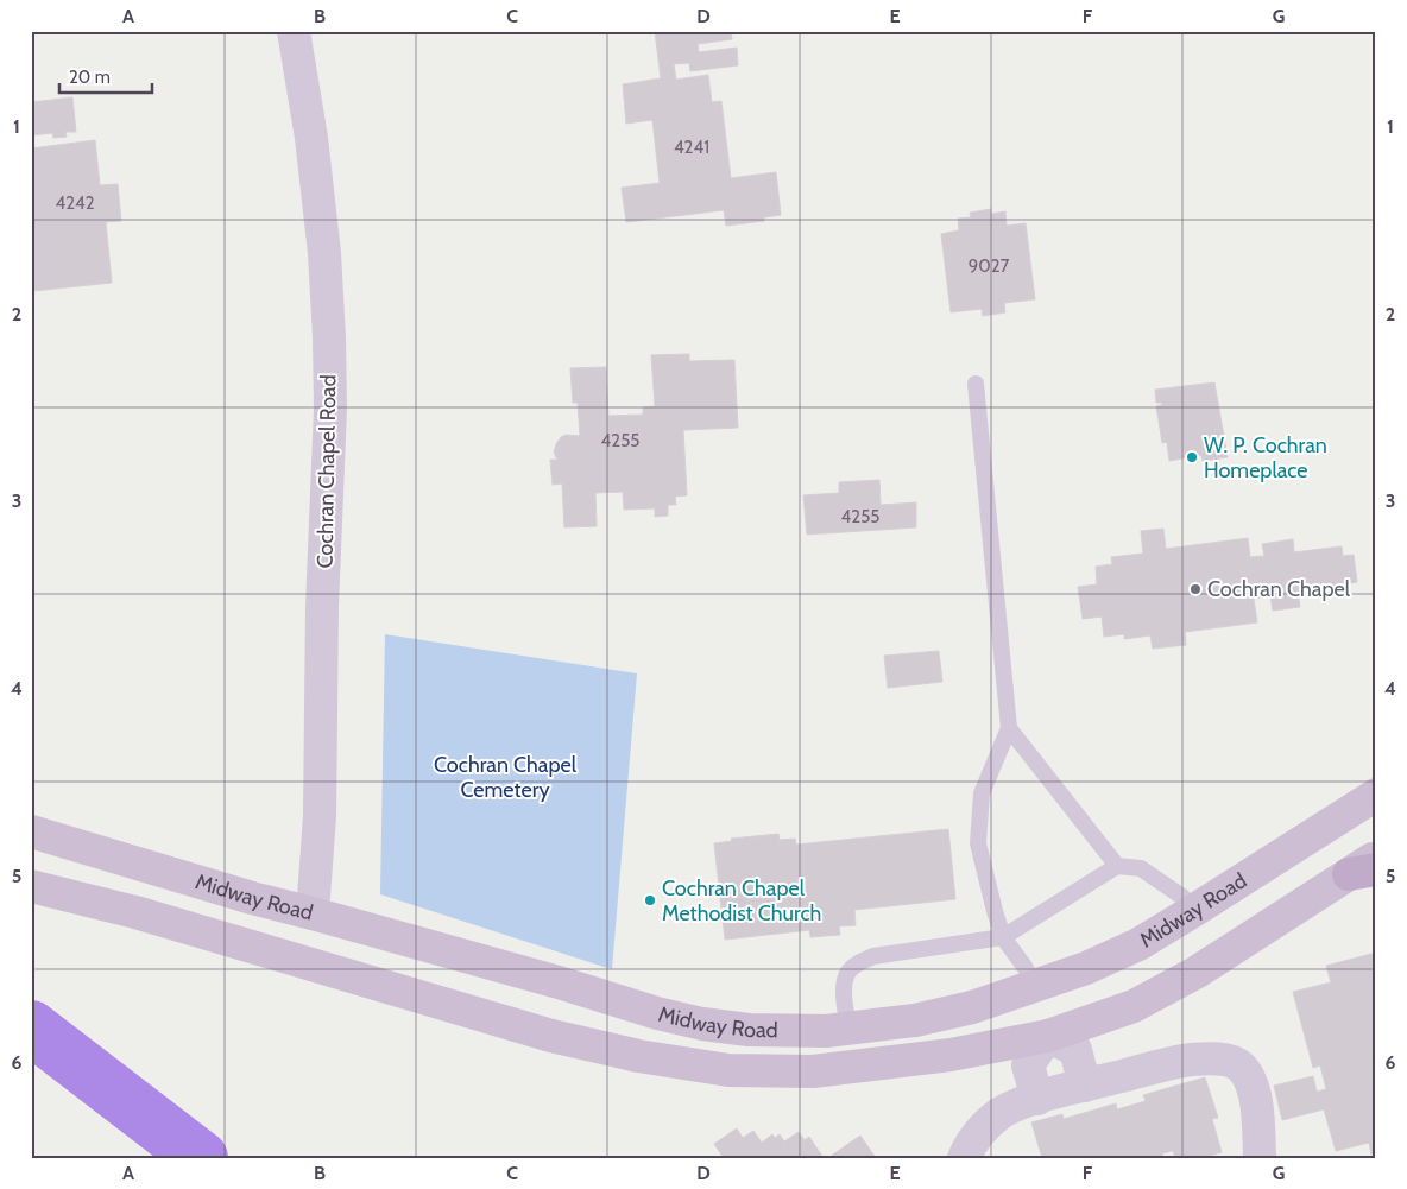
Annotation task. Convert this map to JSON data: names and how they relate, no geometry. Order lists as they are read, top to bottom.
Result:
{
  "streets": {
    "main road": ["Midway Road"],
    "street": ["Cochran Chapel Road"]
  },
  "crossings": [
    ["Cochran Chapel Road", "Midway Road"]
  ],
  "parks": ["Cochran Chapel Cemetery"],
  "places": ["W. P. Cochran Homeplace", "Cochran Chapel", "Cochran Chapel Methodist Church"],
  "house_numbers": [
    "4241",
    "4242",
    "9027",
    "4255",
    "4255"
  ],
  "scale_bar": "20 m",
  "grid": {
    "columns": [
      "A",
      "B",
      "C",
      "D",
      "E",
      "F",
      "G"
    ],
    "rows": [
      "1",
      "2",
      "3",
      "4",
      "5",
      "6"
    ]
  }
}
